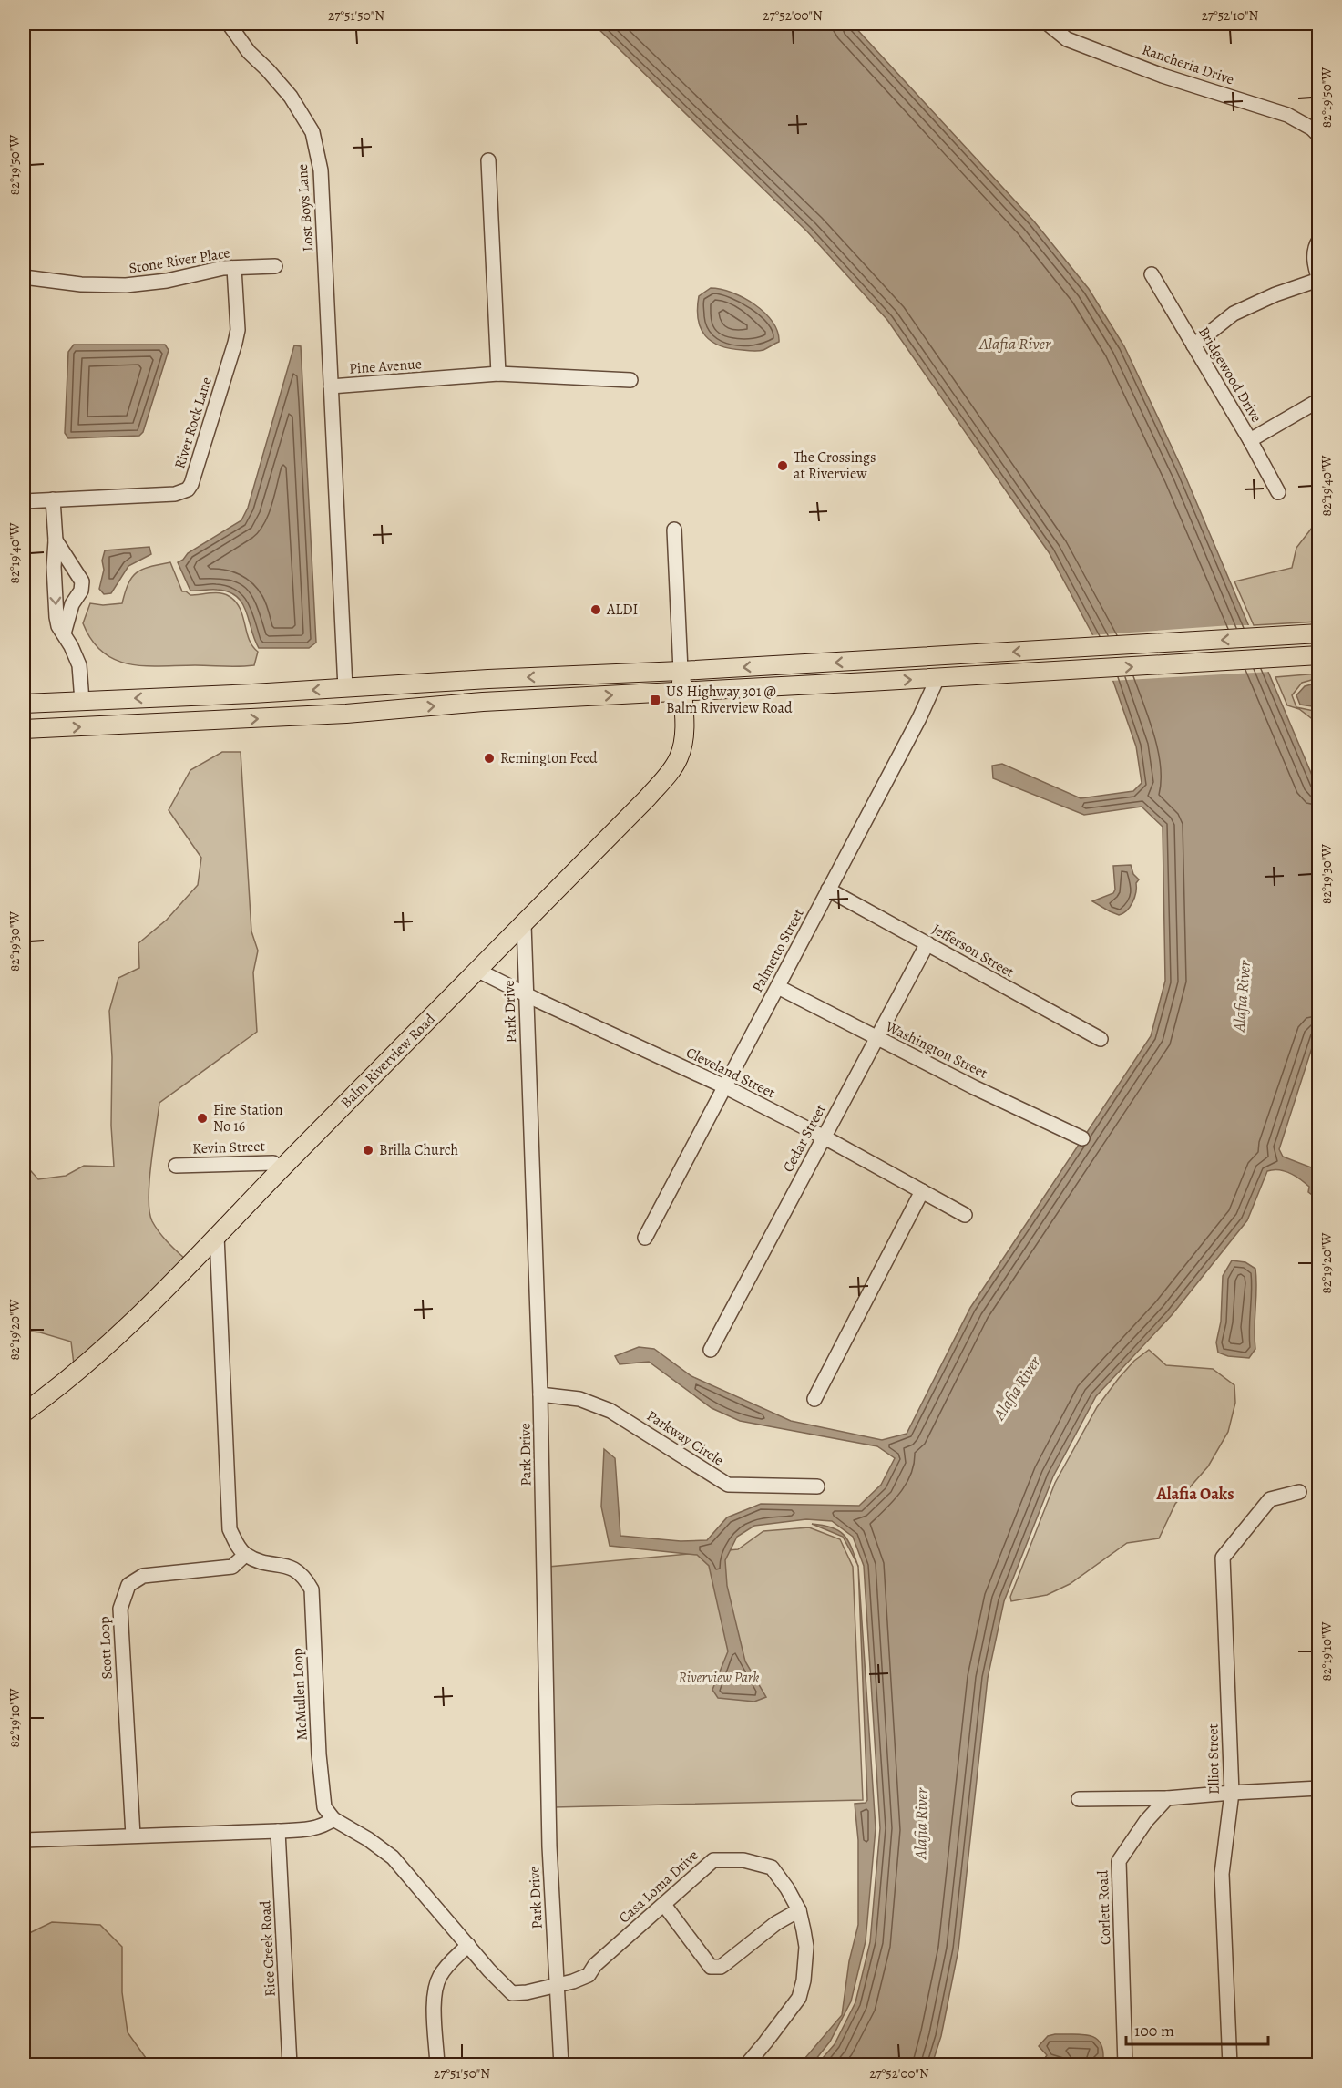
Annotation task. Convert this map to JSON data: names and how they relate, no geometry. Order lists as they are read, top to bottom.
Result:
{
  "streets": {
    "main road": ["Balm Riverview Road"],
    "street": [
      "Rancheria Drive",
      "Lost Boys Lane",
      "Stone River Place",
      "Pine Avenue",
      "Bridgewood Drive",
      "River Rock Lane",
      "Palmetto Street",
      "Jefferson Street",
      "Park Drive",
      "Washington Street",
      "Cleveland Street",
      "Cedar Street",
      "Kevin Street",
      "Parkway Circle",
      "Scott Loop",
      "McMullen Loop",
      "Elliot Street",
      "Casa Loma Drive",
      "Corlett Road",
      "Rice Creek Road"
    ]
  },
  "crossings": [
    ["Lost Boys Lane", "Pine Avenue"],
    ["Stone River Place", "River Rock Lane"],
    ["Palmetto Street", "Jefferson Street"],
    ["Palmetto Street", "Washington Street"],
    ["Palmetto Street", "Cleveland Street"],
    ["Jefferson Street", "Cedar Street"],
    ["Park Drive", "Balm Riverview Road"],
    ["Park Drive", "Cleveland Street"],
    ["Park Drive", "Parkway Circle"],
    ["Park Drive", "Casa Loma Drive"],
    ["Washington Street", "Cedar Street"],
    ["Balm Riverview Road", "Cleveland Street"],
    ["Balm Riverview Road", "Kevin Street"],
    ["Cleveland Street", "Cedar Street"],
    ["Scott Loop", "McMullen Loop"]
  ],
  "districts": ["Alafia Oaks"],
  "water": ["Alafia River"],
  "parks": ["Riverview Park"],
  "places": {
    "other": [
      "The Crossings at Riverview",
      "ALDI",
      "Remington Feed",
      "Fire Station No 16",
      "Brilla Church"
    ],
    "transit": ["US Highway 301 @ Balm Riverview Road"]
  },
  "scale_bar": "100 m",
  "coordinates": [
    "27°51'50\"N",
    "27°52'00\"N",
    "27°52'10\"N",
    "82°19'50\"W",
    "82°19'40\"W",
    "82°19'30\"W",
    "82°19'20\"W",
    "82°19'10\"W"
  ]
}
